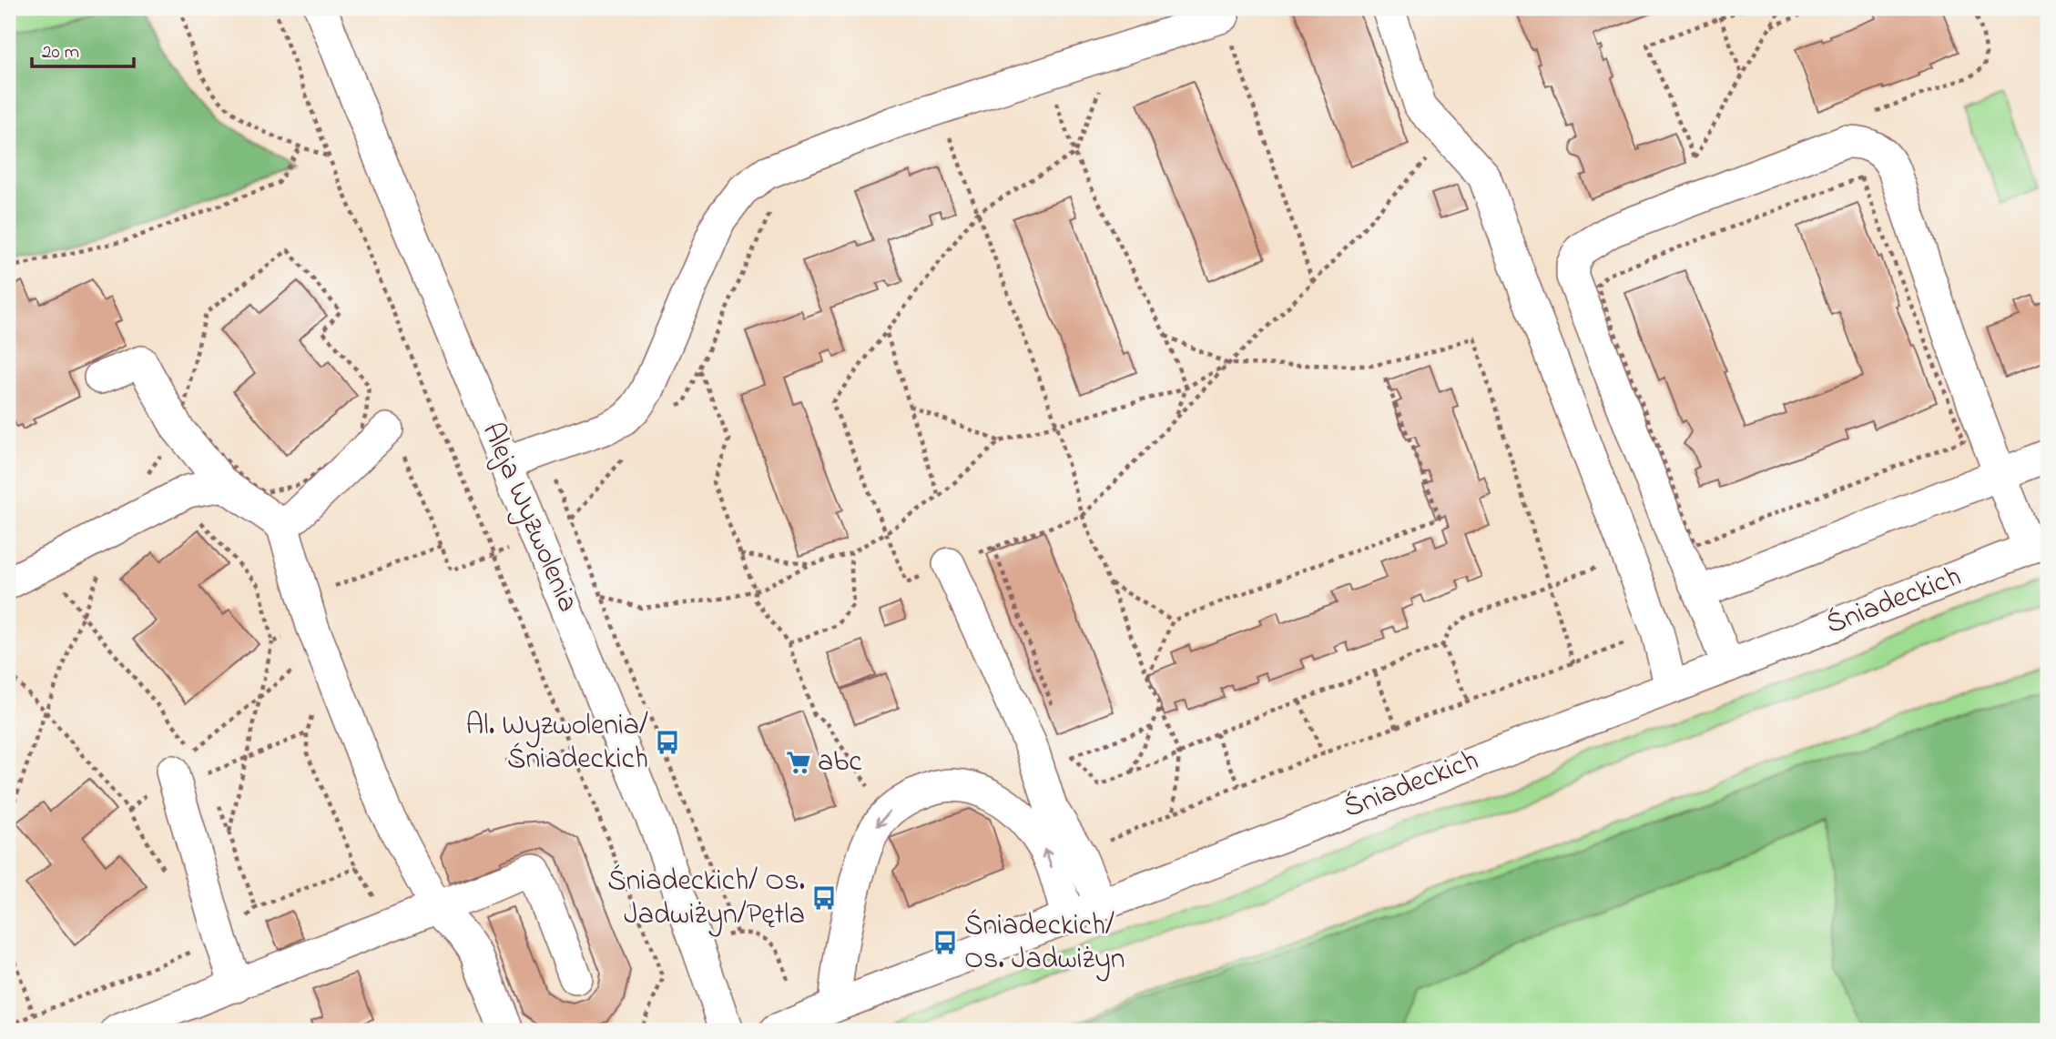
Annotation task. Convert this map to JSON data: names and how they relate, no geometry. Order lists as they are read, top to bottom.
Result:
{
  "streets": {
    "street": ["Aleja Wyzwolenia", "Śniadeckich"]
  },
  "places": {
    "bus stop": ["Al. Wyzwolenia/ Śniadeckich", "Śniadeckich/ Os. Jadwiżyn/Pętla", "Śniadeckich/ Os. Jadwiżyn"],
    "supermarket": ["abc"]
  },
  "scale_bar": "20 m"
}
